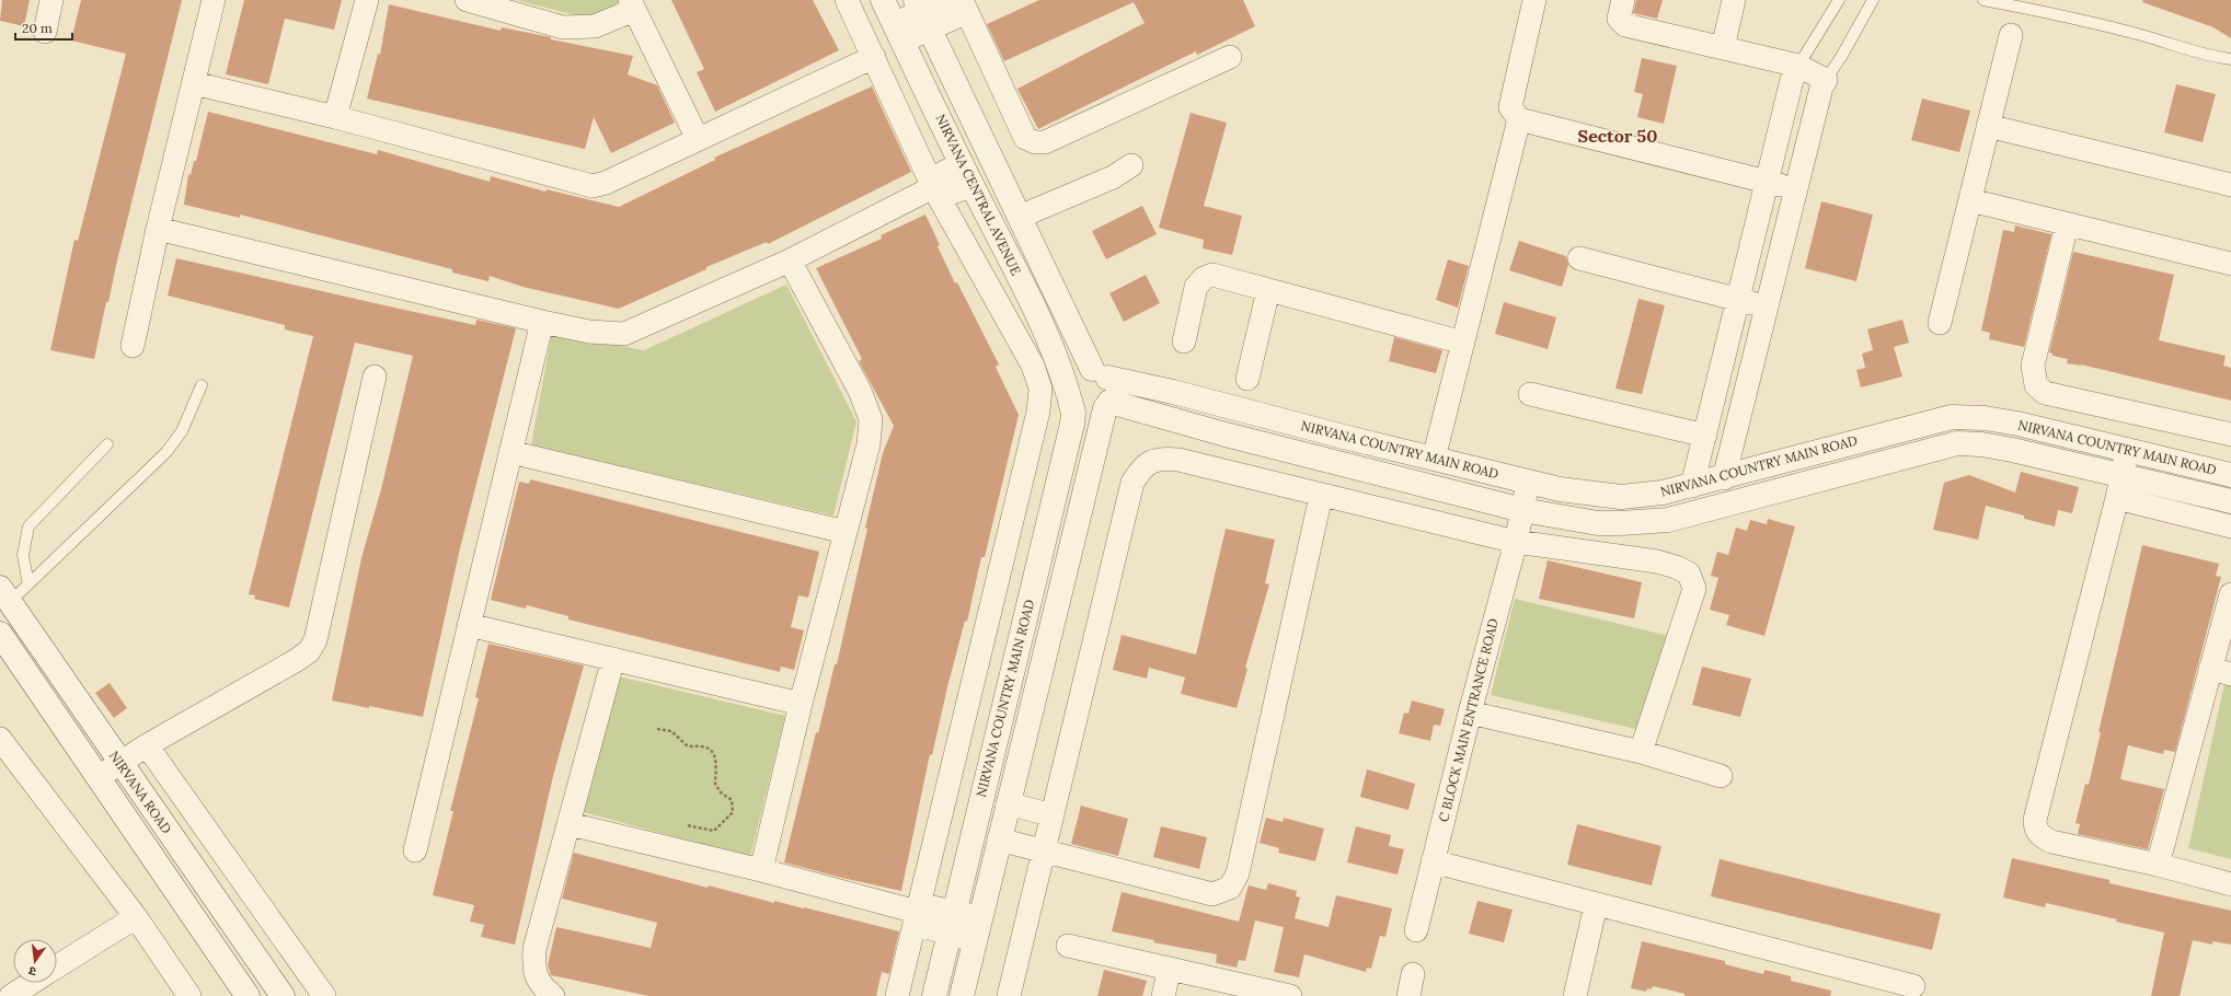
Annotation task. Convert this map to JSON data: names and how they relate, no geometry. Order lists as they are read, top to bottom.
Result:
{
  "streets": {
    "street": [
      "NIRVANA CENTRAL AVENUE",
      "NIRVANA COUNTRY MAIN ROAD",
      "C BLOCK MAIN ENTRANCE ROAD",
      "NIRVANA ROAD"
    ]
  },
  "crossings": [
    ["NIRVANA CENTRAL AVENUE", "NIRVANA COUNTRY MAIN ROAD"],
    ["NIRVANA COUNTRY MAIN ROAD", "C BLOCK MAIN ENTRANCE ROAD"]
  ],
  "districts": ["Sector 50"],
  "scale_bar": "20 m",
  "north": "bottom"
}
